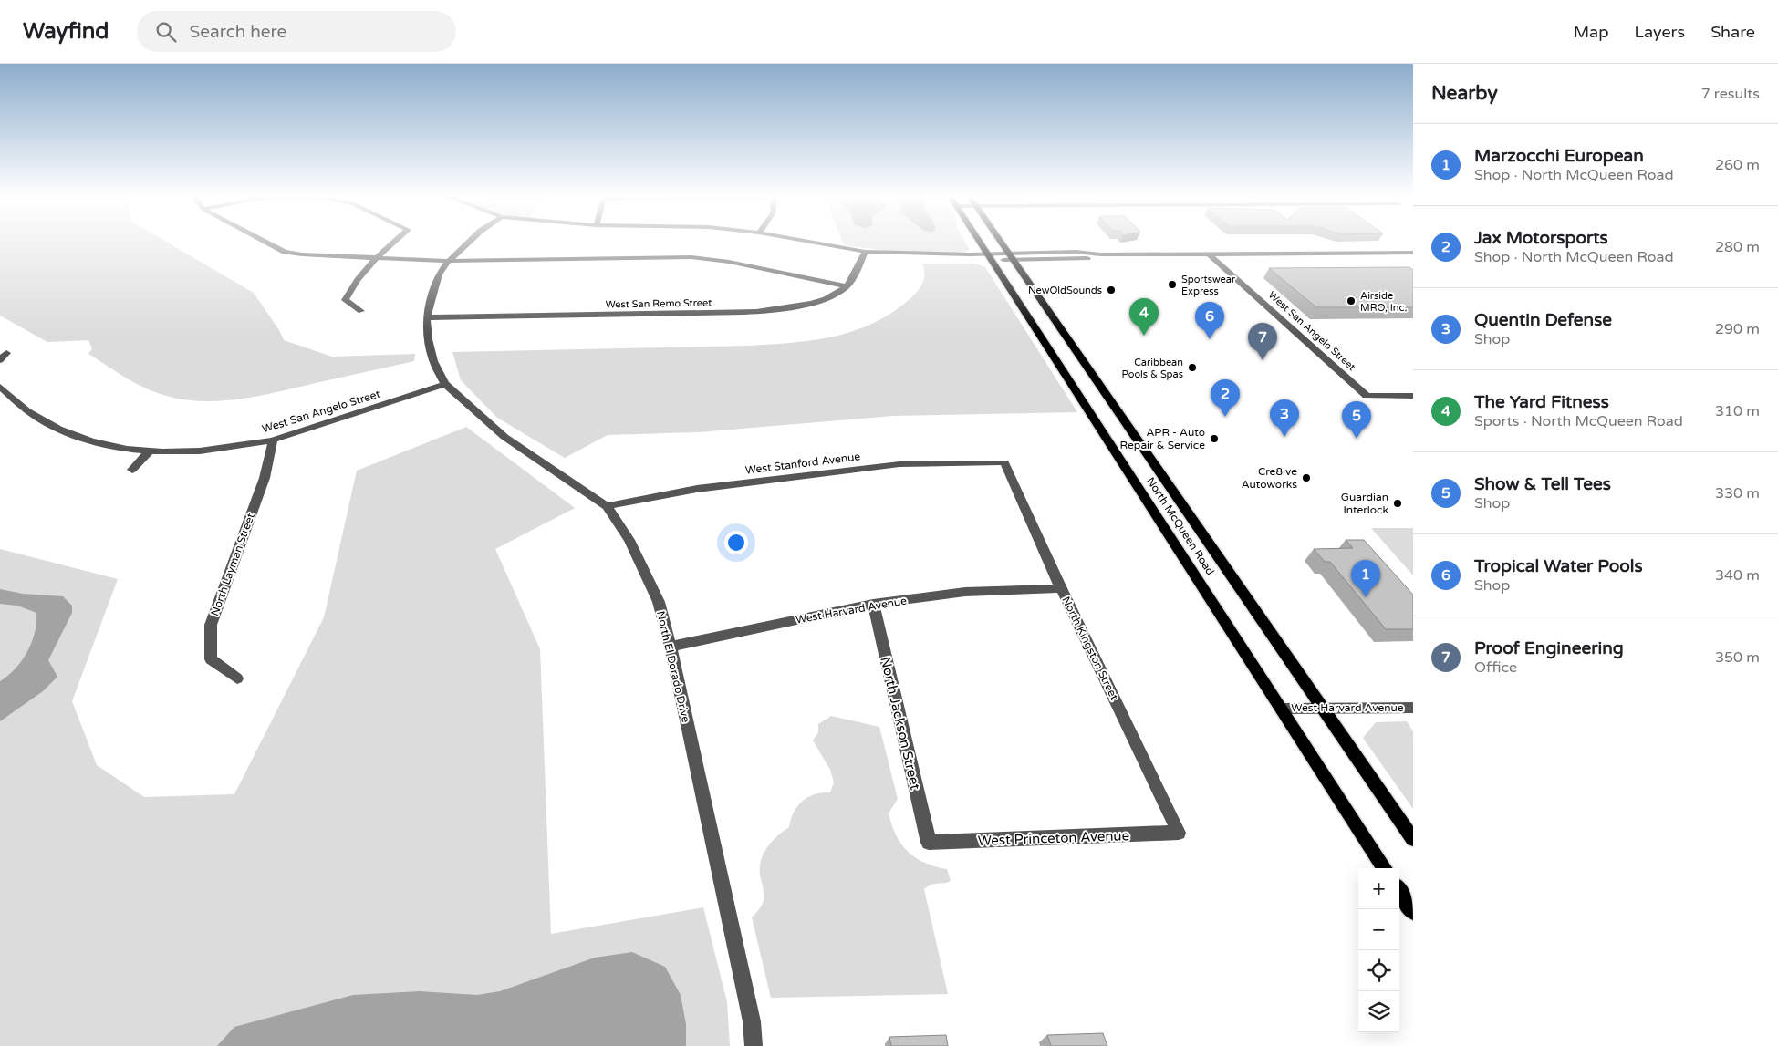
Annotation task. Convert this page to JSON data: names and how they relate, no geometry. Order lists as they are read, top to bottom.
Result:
{
  "streets": {
    "main road": ["North McQueen Road"],
    "street": [
      "West San Remo Street",
      "West San Angelo Street",
      "West Stanford Avenue",
      "North Layman Street",
      "West Harvard Avenue",
      "North Kingston Street",
      "North El Dorado Drive",
      "North Jackson Street",
      "West Princeton Avenue"
    ]
  },
  "crossings": [
    ["West San Remo Street", "North El Dorado Drive"],
    ["West San Angelo Street", "North Layman Street"],
    ["West San Angelo Street", "North El Dorado Drive"],
    ["West Stanford Avenue", "North Kingston Street"],
    ["West Stanford Avenue", "North El Dorado Drive"],
    ["North McQueen Road", "West Harvard Avenue"],
    ["West Harvard Avenue", "North Kingston Street"],
    ["West Harvard Avenue", "North El Dorado Drive"],
    ["West Harvard Avenue", "North Jackson Street"],
    ["North Kingston Street", "West Princeton Avenue"],
    ["North Jackson Street", "West Princeton Avenue"]
  ],
  "places": [
    "Sportswear Express",
    "NewOldSounds",
    "Airside MRO, Inc.",
    "Caribbean Pools & Spas",
    "APR - Auto Repair & Service",
    "Cre8ive Autoworks",
    "Guardian Interlock"
  ],
  "page": {
    "header": "Wayfind",
    "search": "Search here",
    "nav": ["Map", "Layers", "Share"],
    "heading": ["Nearby", "7 results"],
    "list": [
      {
        "mark": "1",
        "name": "Marzocchi European",
        "note": "Shop · North McQueen Road",
        "value": "260 m"
      },
      {
        "mark": "2",
        "name": "Jax Motorsports",
        "note": "Shop · North McQueen Road",
        "value": "280 m"
      },
      {
        "mark": "3",
        "name": "Quentin Defense",
        "note": "Shop",
        "value": "290 m"
      },
      {
        "mark": "4",
        "name": "The Yard Fitness",
        "note": "Sports · North McQueen Road",
        "value": "310 m"
      },
      {
        "mark": "5",
        "name": "Show & Tell Tees",
        "note": "Shop",
        "value": "330 m"
      },
      {
        "mark": "6",
        "name": "Tropical Water Pools",
        "note": "Shop",
        "value": "340 m"
      },
      {
        "mark": "7",
        "name": "Proof Engineering",
        "note": "Office",
        "value": "350 m"
      }
    ],
    "pins": [
      "4",
      "6",
      "7",
      "2",
      "3",
      "5",
      "1"
    ],
    "map_buttons": ["+", "−"]
  }
}
